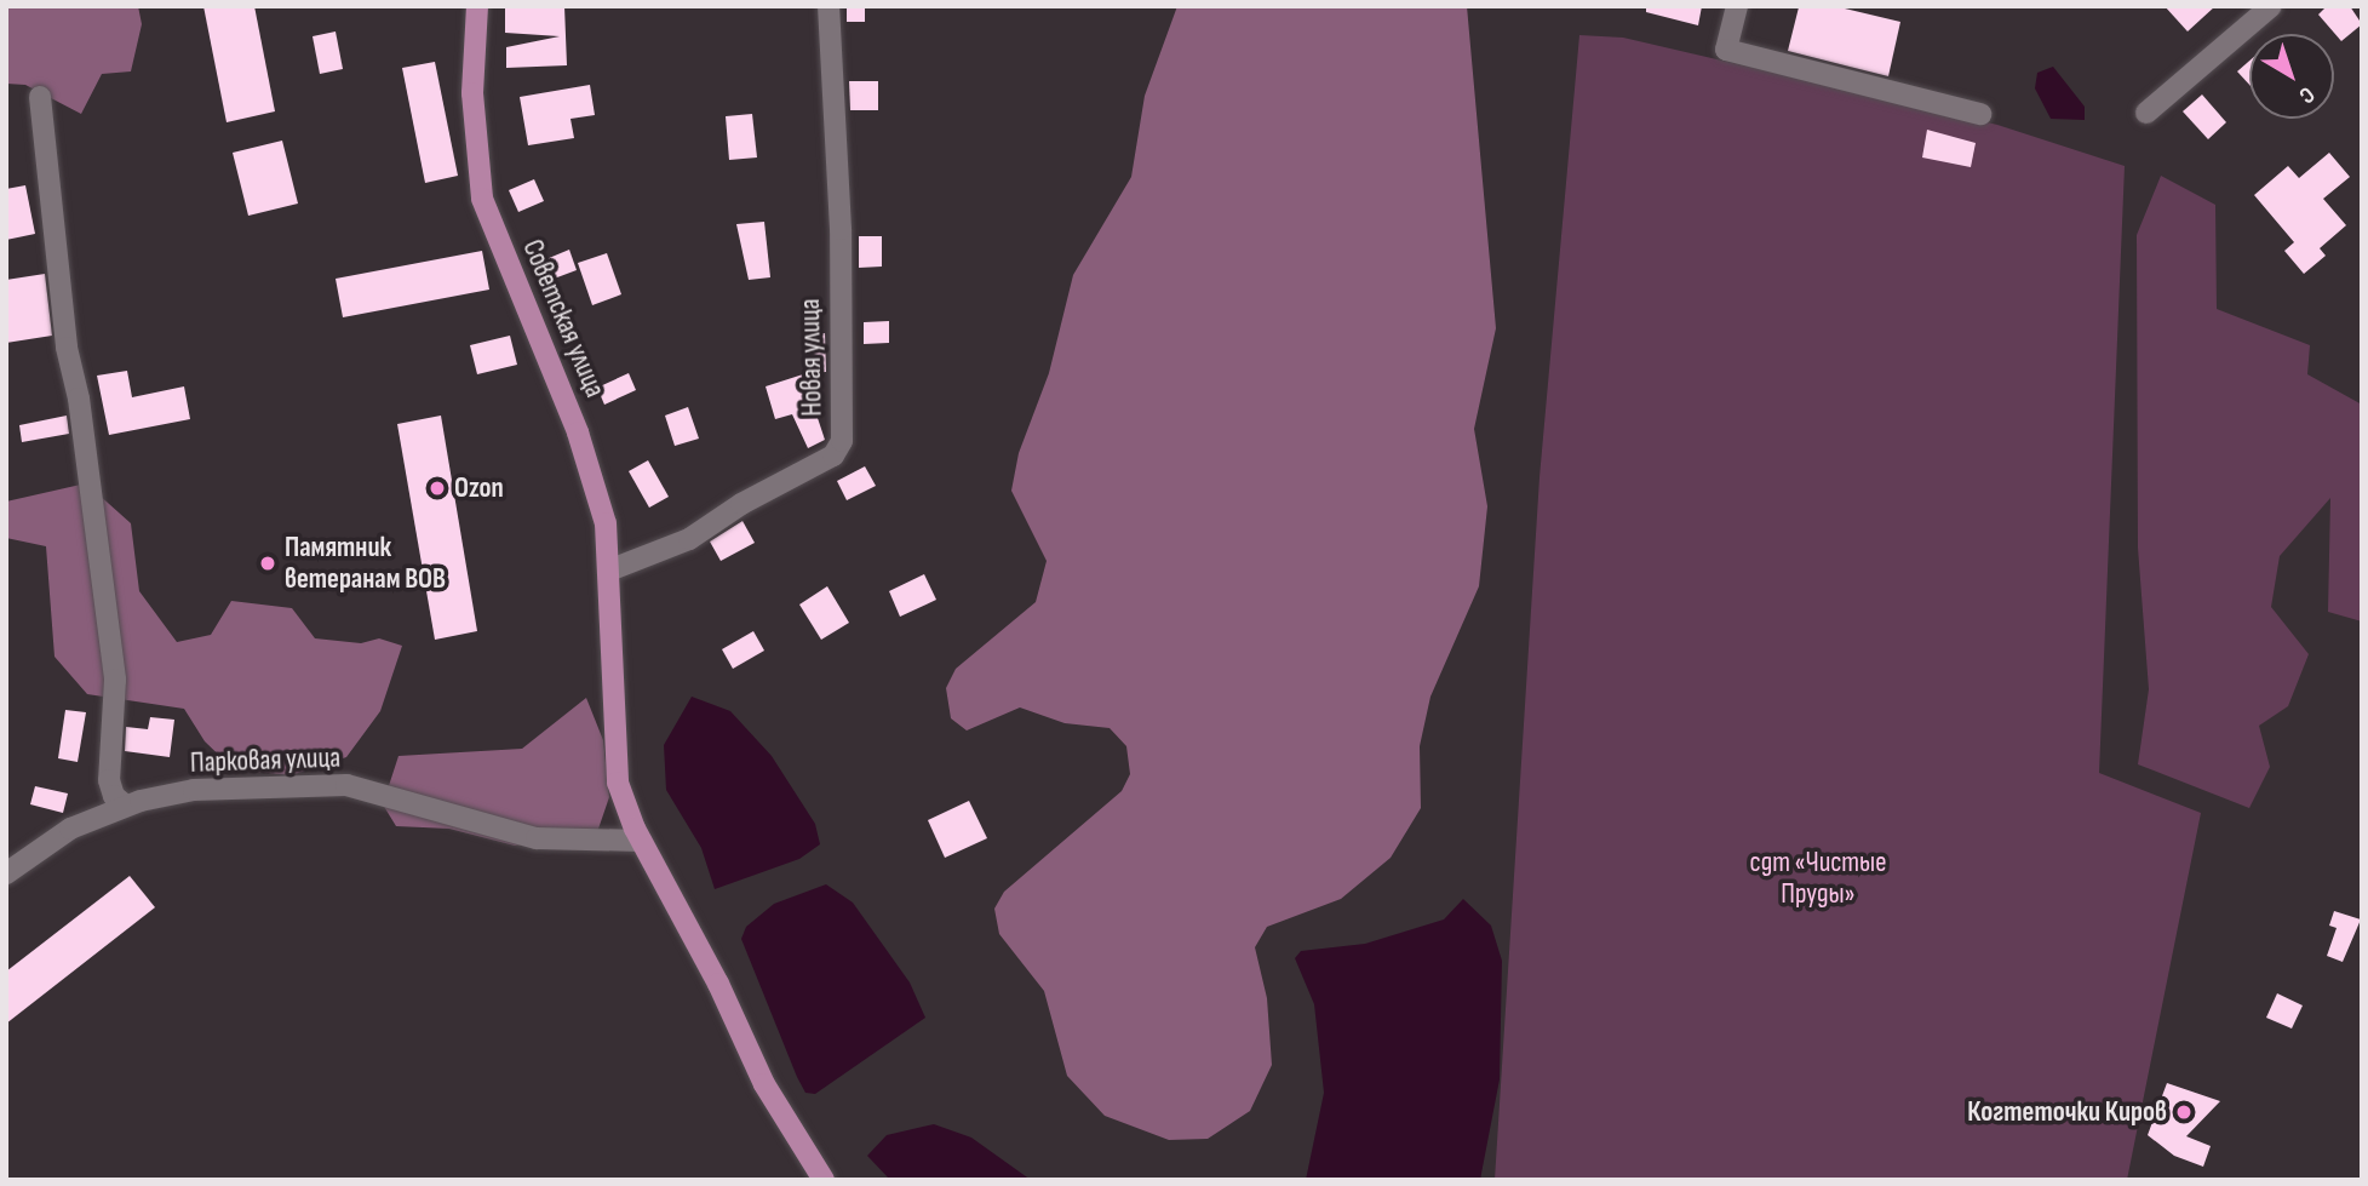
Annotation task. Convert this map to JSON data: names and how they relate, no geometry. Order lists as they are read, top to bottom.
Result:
{
  "streets": {
    "main road": ["Советская улица"],
    "street": ["Новая улица", "Парковая улица"]
  },
  "crossings": [
    ["Советская улица", "Новая улица"],
    ["Советская улица", "Парковая улица"]
  ],
  "parks": ["сдт «Чистые Пруды»"],
  "places": ["Ozon", "Памятник ветеранам ВОВ", "Когтеточки Киров"],
  "north": "bottom right"
}
